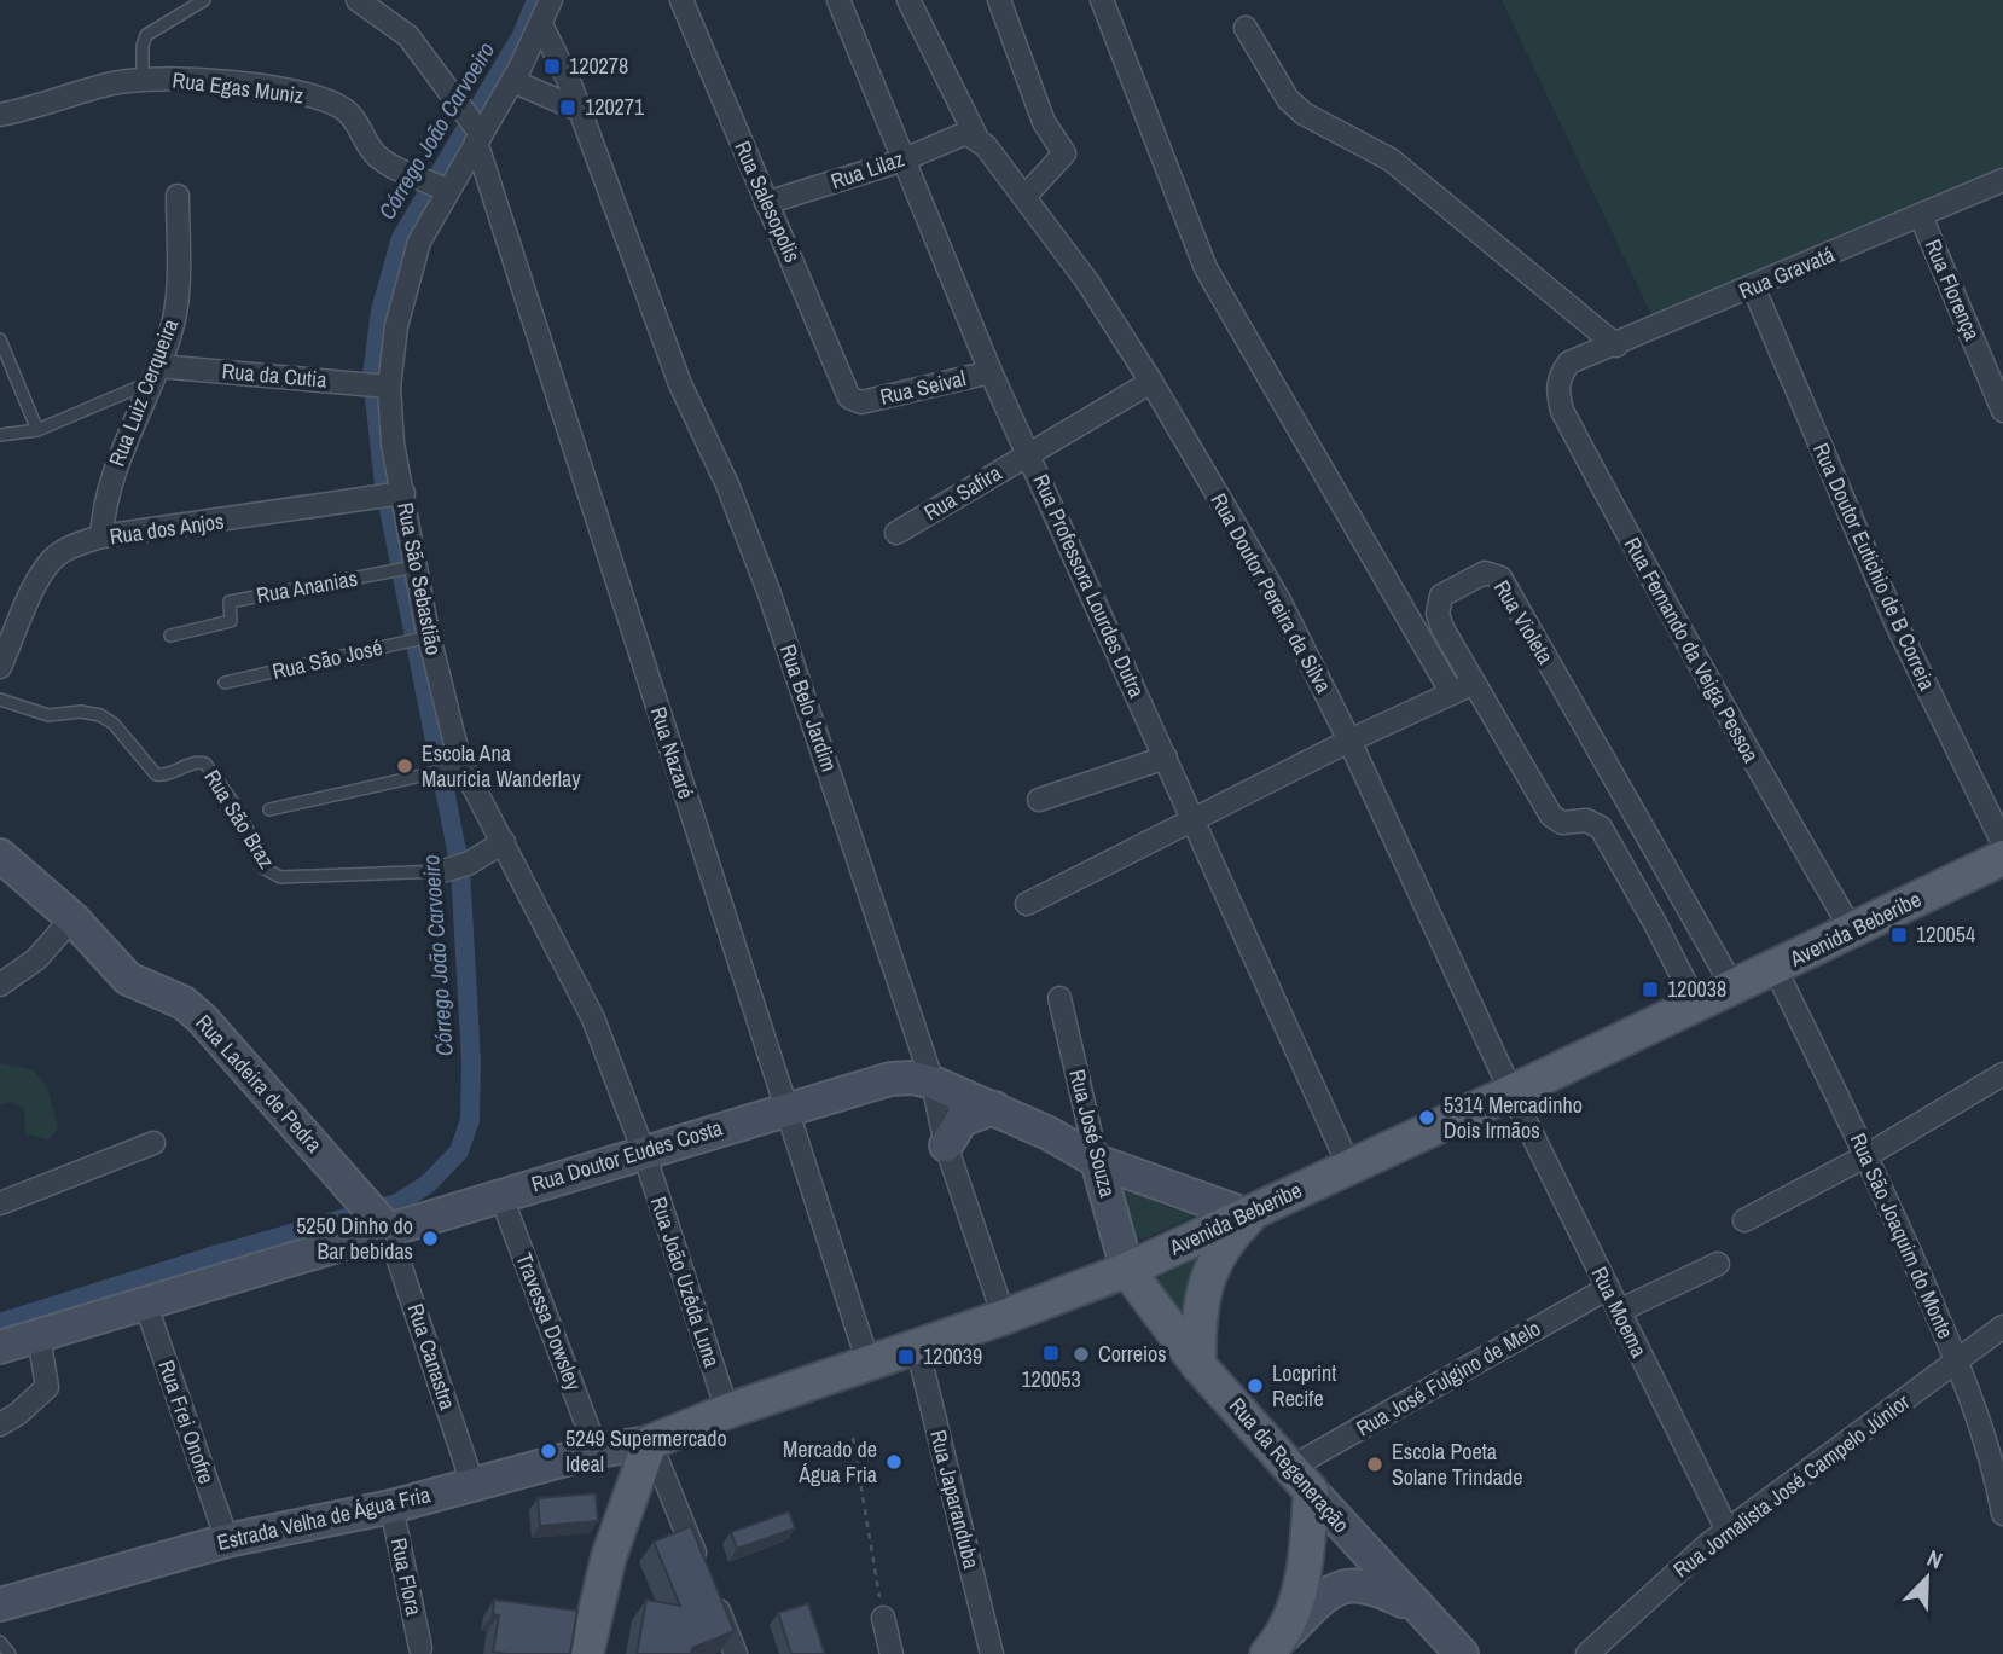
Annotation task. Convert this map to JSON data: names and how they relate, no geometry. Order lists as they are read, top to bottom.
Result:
{
  "streets": {
    "main road": ["Avenida Beberibe", "Rua da Regeneração"],
    "street": [
      "Rua Egas Muniz",
      "Rua Lilaz",
      "Rua Salesopolis",
      "Rua Gravatá",
      "Rua Florença",
      "Rua da Cutia",
      "Rua Seival",
      "Rua Luiz Cerqueira",
      "Rua Safira",
      "Rua dos Anjos",
      "Rua Doutor Eutichio de B Correia",
      "Rua São Sebastião",
      "Rua Professora Lourdes Dutra",
      "Rua Doutor Pereira da Silva",
      "Rua Violeta",
      "Rua Fernando da Veiga Pessoa",
      "Rua Belo Jardim",
      "Rua Nazaré",
      "Rua São Braz",
      "Rua Ladeira de Pedra",
      "Rua José Souza",
      "Rua Doutor Eudes Costa",
      "Rua São Joaquim do Monte",
      "Rua João Uzêda Luna",
      "Rua Moema",
      "Travessa Dowsley",
      "Rua Canastra",
      "Rua José Fulgino de Melo",
      "Rua Frei Onofre",
      "Rua Jornalista José Campelo Júnior",
      "Rua Japaranduba",
      "Estrada Velha de Água Fria",
      "Rua Flora"
    ],
    "lane": ["Rua Ananias", "Rua São José"]
  },
  "crossings": [
    ["Rua Egas Muniz", "Rua São Sebastião"],
    ["Rua Lilaz", "Rua Salesopolis"],
    ["Rua Lilaz", "Rua Professora Lourdes Dutra"],
    ["Rua Lilaz", "Rua Doutor Pereira da Silva"],
    ["Rua Salesopolis", "Rua Seival"],
    ["Rua Gravatá", "Rua Florença"],
    ["Rua Gravatá", "Rua Doutor Eutichio de B Correia"],
    ["Rua Gravatá", "Rua Fernando da Veiga Pessoa"],
    ["Rua da Cutia", "Rua Luiz Cerqueira"],
    ["Rua da Cutia", "Rua São Sebastião"],
    ["Rua Seival", "Rua Professora Lourdes Dutra"],
    ["Rua Luiz Cerqueira", "Rua dos Anjos"],
    ["Rua Safira", "Rua Professora Lourdes Dutra"],
    ["Rua dos Anjos", "Rua São Sebastião"],
    ["Rua São Sebastião", "Rua Ananias"],
    ["Rua São Sebastião", "Rua São José"],
    ["Rua São Sebastião", "Rua Belo Jardim"],
    ["Rua São Sebastião", "Rua Nazaré"],
    ["Rua São Sebastião", "Rua São Braz"],
    ["Rua São Sebastião", "Rua Doutor Eudes Costa"],
    ["Rua São Sebastião", "Rua João Uzêda Luna"],
    ["Rua Professora Lourdes Dutra", "Avenida Beberibe"],
    ["Rua Doutor Pereira da Silva", "Avenida Beberibe"],
    ["Rua Doutor Pereira da Silva", "Rua Moema"],
    ["Rua Violeta", "Avenida Beberibe"],
    ["Rua Fernando da Veiga Pessoa", "Avenida Beberibe"],
    ["Rua Belo Jardim", "Avenida Beberibe"],
    ["Rua Belo Jardim", "Rua Doutor Eudes Costa"],
    ["Rua Nazaré", "Avenida Beberibe"],
    ["Rua Nazaré", "Rua Doutor Eudes Costa"],
    ["Avenida Beberibe", "Rua José Souza"],
    ["Avenida Beberibe", "Rua Doutor Eudes Costa"],
    ["Avenida Beberibe", "Rua São Joaquim do Monte"],
    ["Avenida Beberibe", "Rua João Uzêda Luna"],
    ["Avenida Beberibe", "Rua Moema"],
    ["Avenida Beberibe", "Rua da Regeneração"],
    ["Avenida Beberibe", "Rua Japaranduba"],
    ["Avenida Beberibe", "Estrada Velha de Água Fria"],
    ["Rua Ladeira de Pedra", "Rua Doutor Eudes Costa"],
    ["Rua Ladeira de Pedra", "Rua Canastra"],
    ["Rua José Souza", "Rua Doutor Eudes Costa"],
    ["Rua José Souza", "Rua da Regeneração"],
    ["Rua Doutor Eudes Costa", "Rua João Uzêda Luna"],
    ["Rua Doutor Eudes Costa", "Travessa Dowsley"],
    ["Rua Doutor Eudes Costa", "Rua Canastra"],
    ["Rua Doutor Eudes Costa", "Rua Frei Onofre"],
    ["Rua São Joaquim do Monte", "Rua Jornalista José Campelo Júnior"],
    ["Rua Moema", "Rua José Fulgino de Melo"],
    ["Rua Moema", "Rua Jornalista José Campelo Júnior"],
    ["Travessa Dowsley", "Estrada Velha de Água Fria"],
    ["Rua Canastra", "Estrada Velha de Água Fria"],
    ["Rua José Fulgino de Melo", "Rua da Regeneração"],
    ["Rua Frei Onofre", "Estrada Velha de Água Fria"],
    ["Estrada Velha de Água Fria", "Rua Flora"]
  ],
  "water": ["Córrego João Carvoeiro"],
  "places": {
    "transit": [
      "120278",
      "120271",
      "120054",
      "120038",
      "120053",
      "120039"
    ],
    "other": [
      "Escola Ana Mauricia Wanderlay",
      "5314 Mercadinho Dois Irmãos",
      "5250 Dinho do Bar bebidas",
      "Correios",
      "Locprint Recife",
      "5249 Supermercado Ideal",
      "Mercado de Água Fria",
      "Escola Poeta Solane Trindade"
    ]
  },
  "north": "top right"
}
